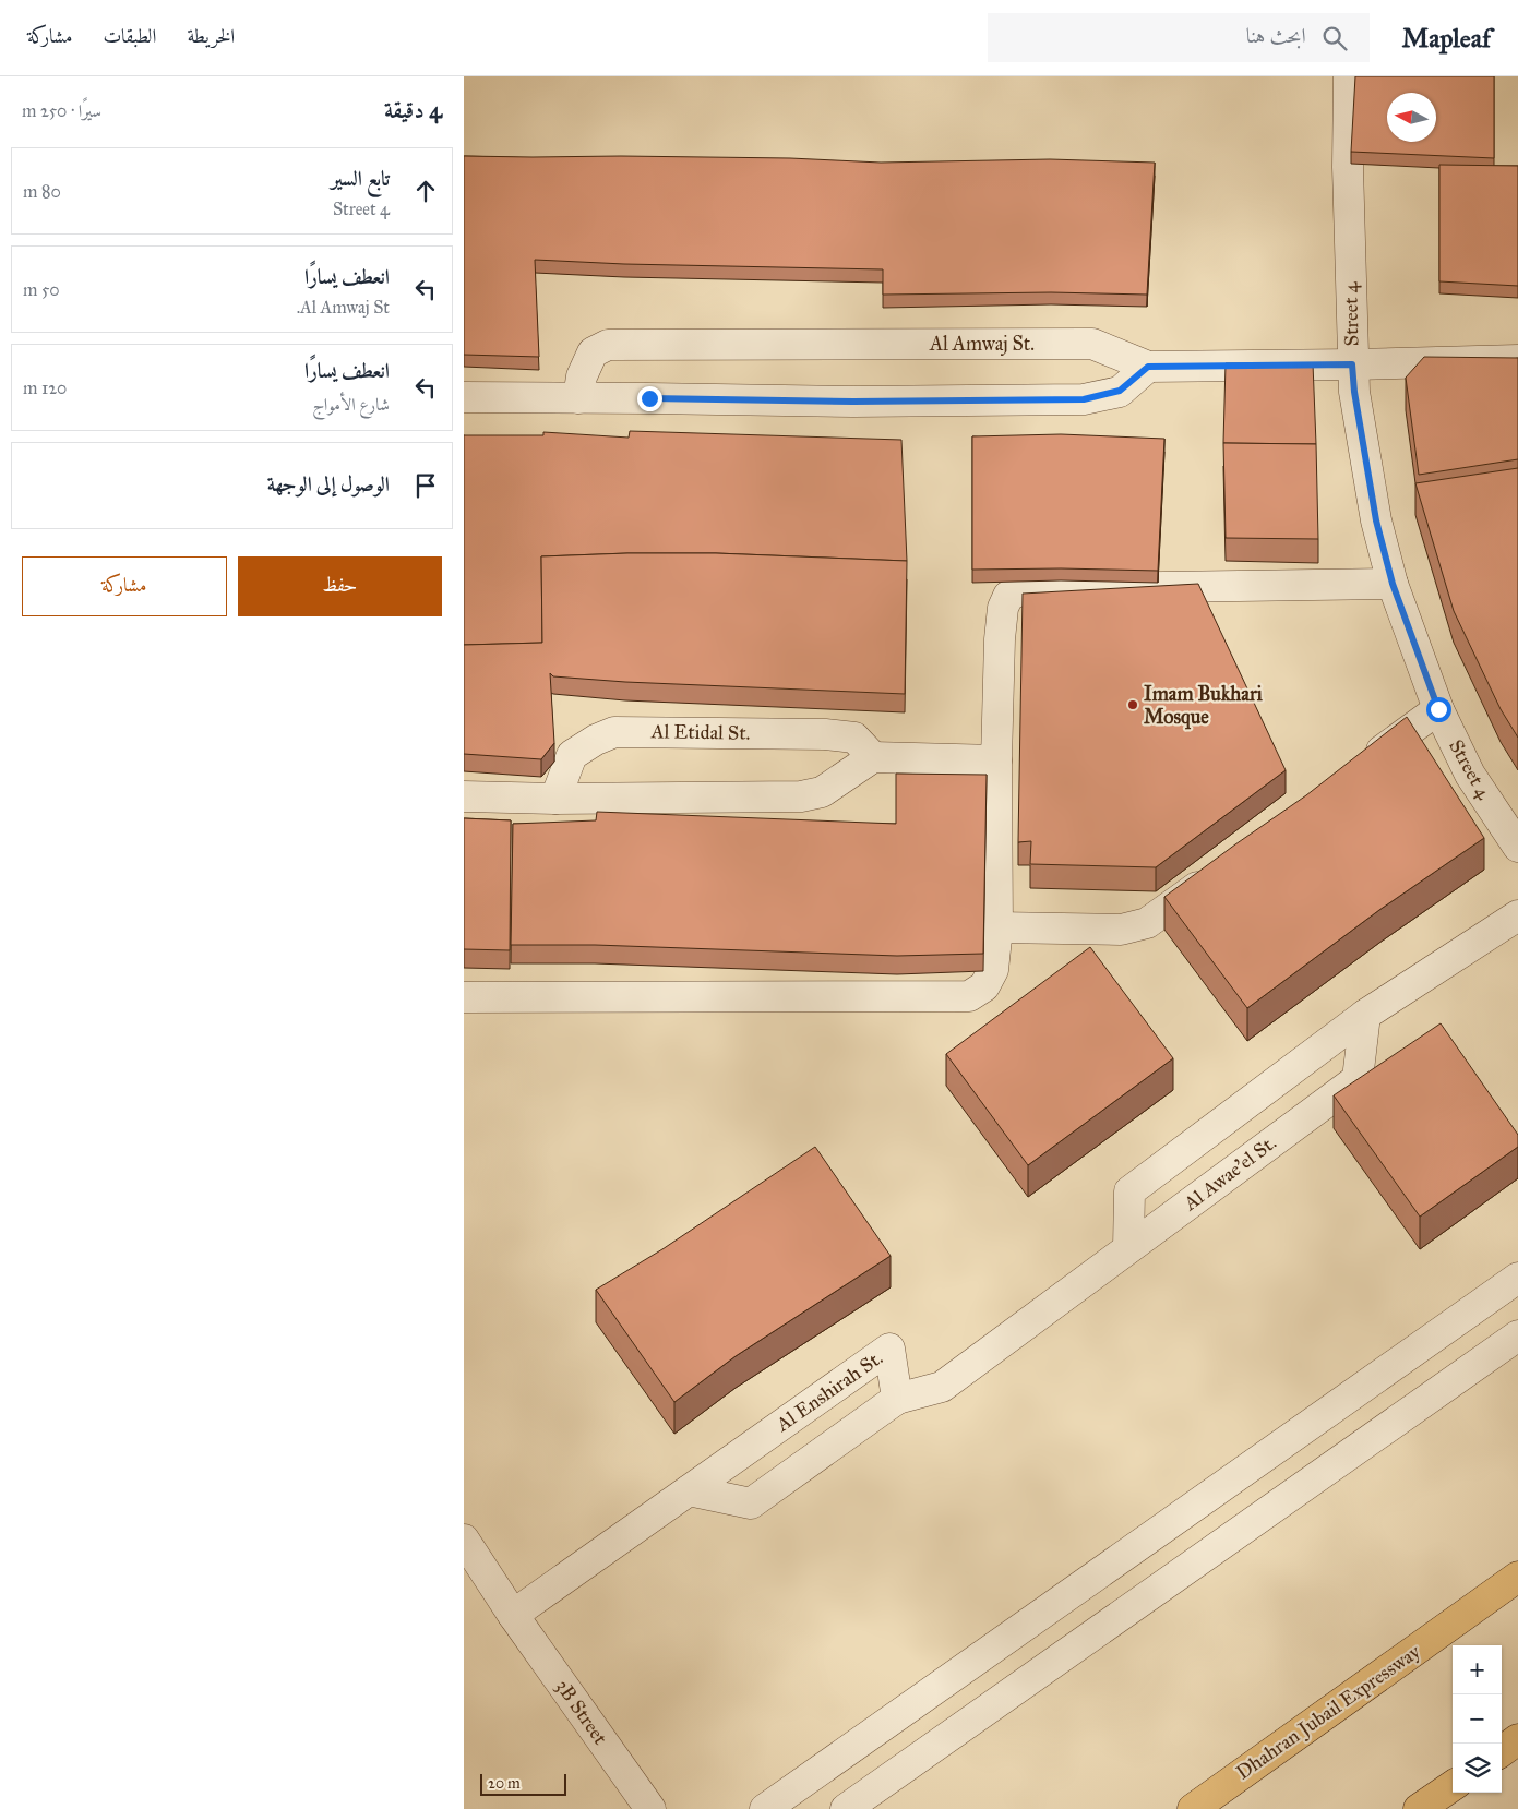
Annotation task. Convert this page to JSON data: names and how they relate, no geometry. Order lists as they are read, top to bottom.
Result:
{
  "streets": {
    "highway": ["Dhahran Jubail Expressway"],
    "street": [
      "Street 4",
      "Al Amwaj St.",
      "Al Etidal St.",
      "Al Awae'el St.",
      "Al Enshirah St.",
      "3B Street"
    ]
  },
  "crossings": [
    ["Street 4", "Al Amwaj St."],
    ["Al Awae'el St.", "Al Enshirah St."],
    ["Al Enshirah St.", "3B Street"]
  ],
  "places": ["Imam Bukhari Mosque"],
  "scale_bar": "20 m",
  "north": "left",
  "page": {
    "header": "Mapleaf",
    "search": "ابحث هنا",
    "nav": ["الخريطة", "الطبقات", "مشاركة"],
    "heading": ["4 دقيقة", "سيرًا · 250 m"],
    "list": [
      ["تابع السير", "Street 4", "80 m"],
      ["انعطف يسارًا", "Al Amwaj St.", "50 m"],
      ["انعطف يسارًا", "شارع الأمواج", "120 m"],
      "الوصول إلى الوجهة"
    ],
    "buttons": ["حفظ", "مشاركة"],
    "map_buttons": ["+", "−"],
    "scale": "20 m"
  }
}
